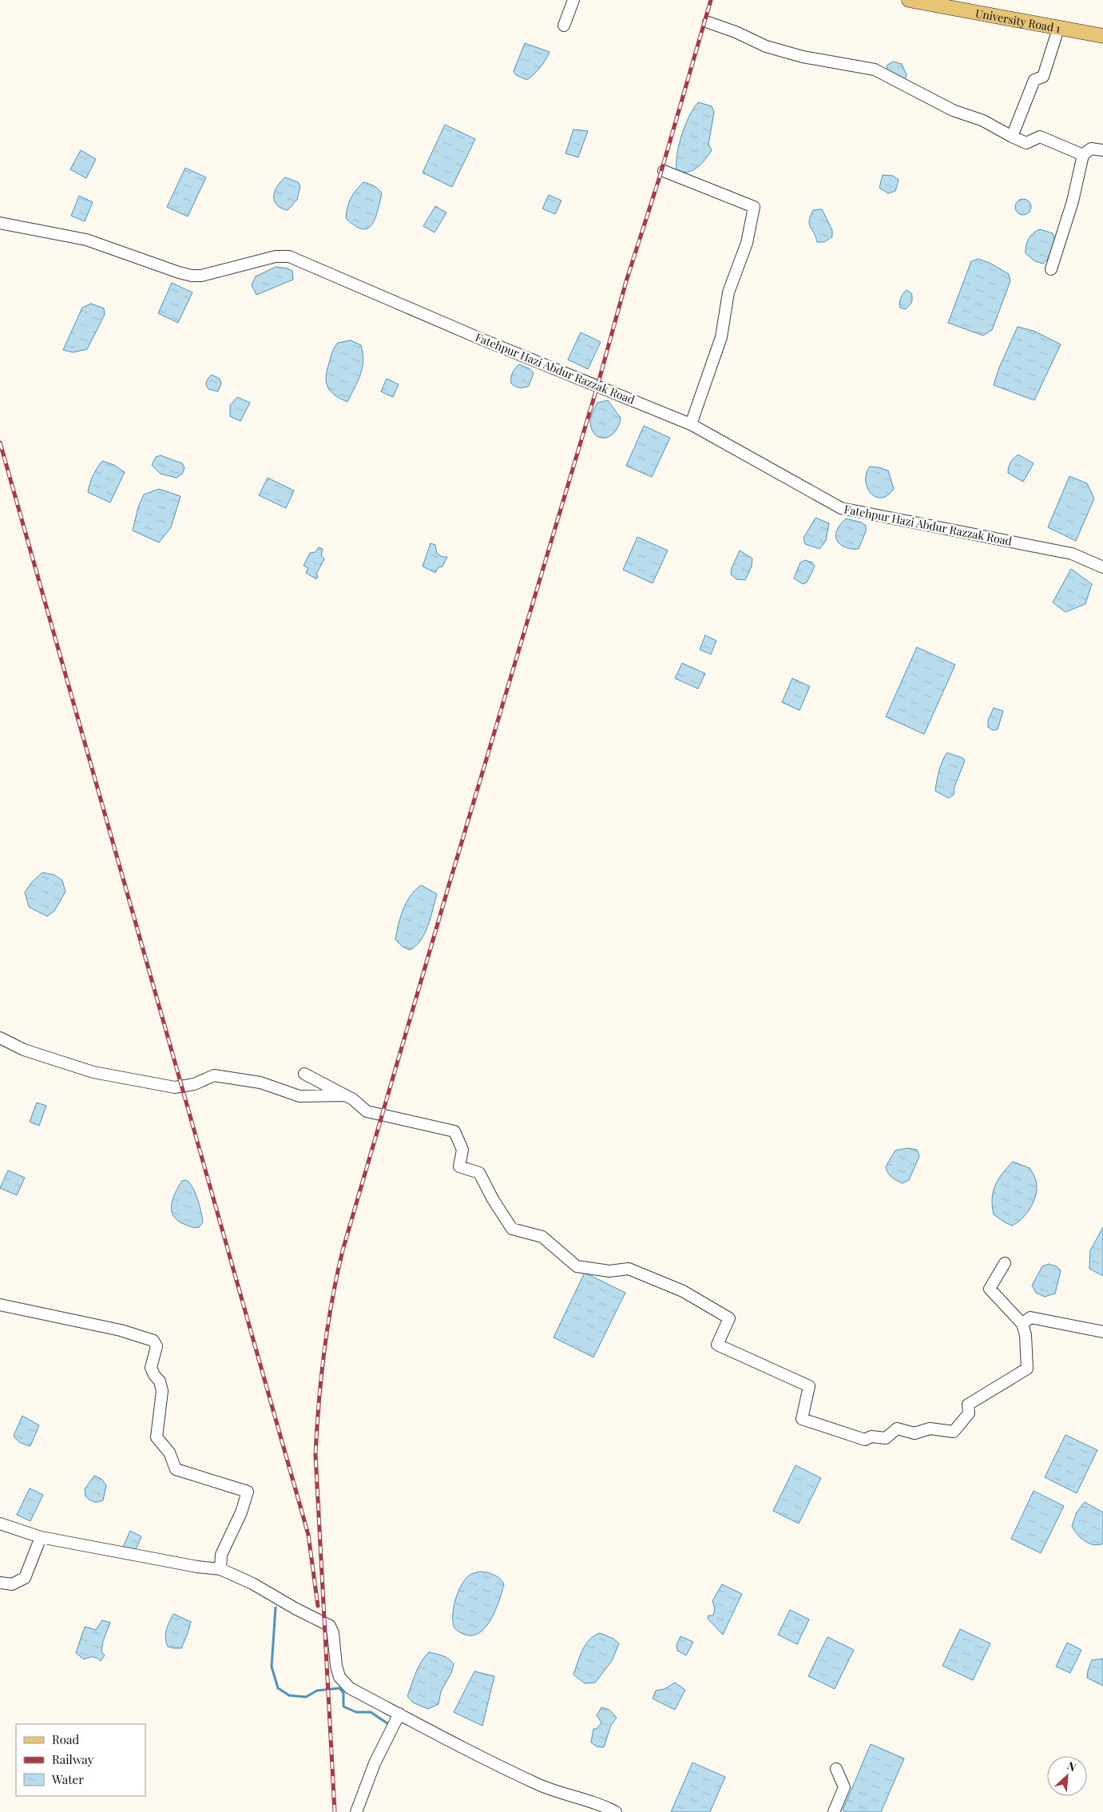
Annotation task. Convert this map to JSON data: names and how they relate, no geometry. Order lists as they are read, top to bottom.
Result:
{
  "streets": {
    "main road": ["University Road 1"],
    "street": ["Fatehpur Hazi Abdur Razzak Road"]
  },
  "legend": ["Road", "Railway", "Water"],
  "north": "top right"
}
